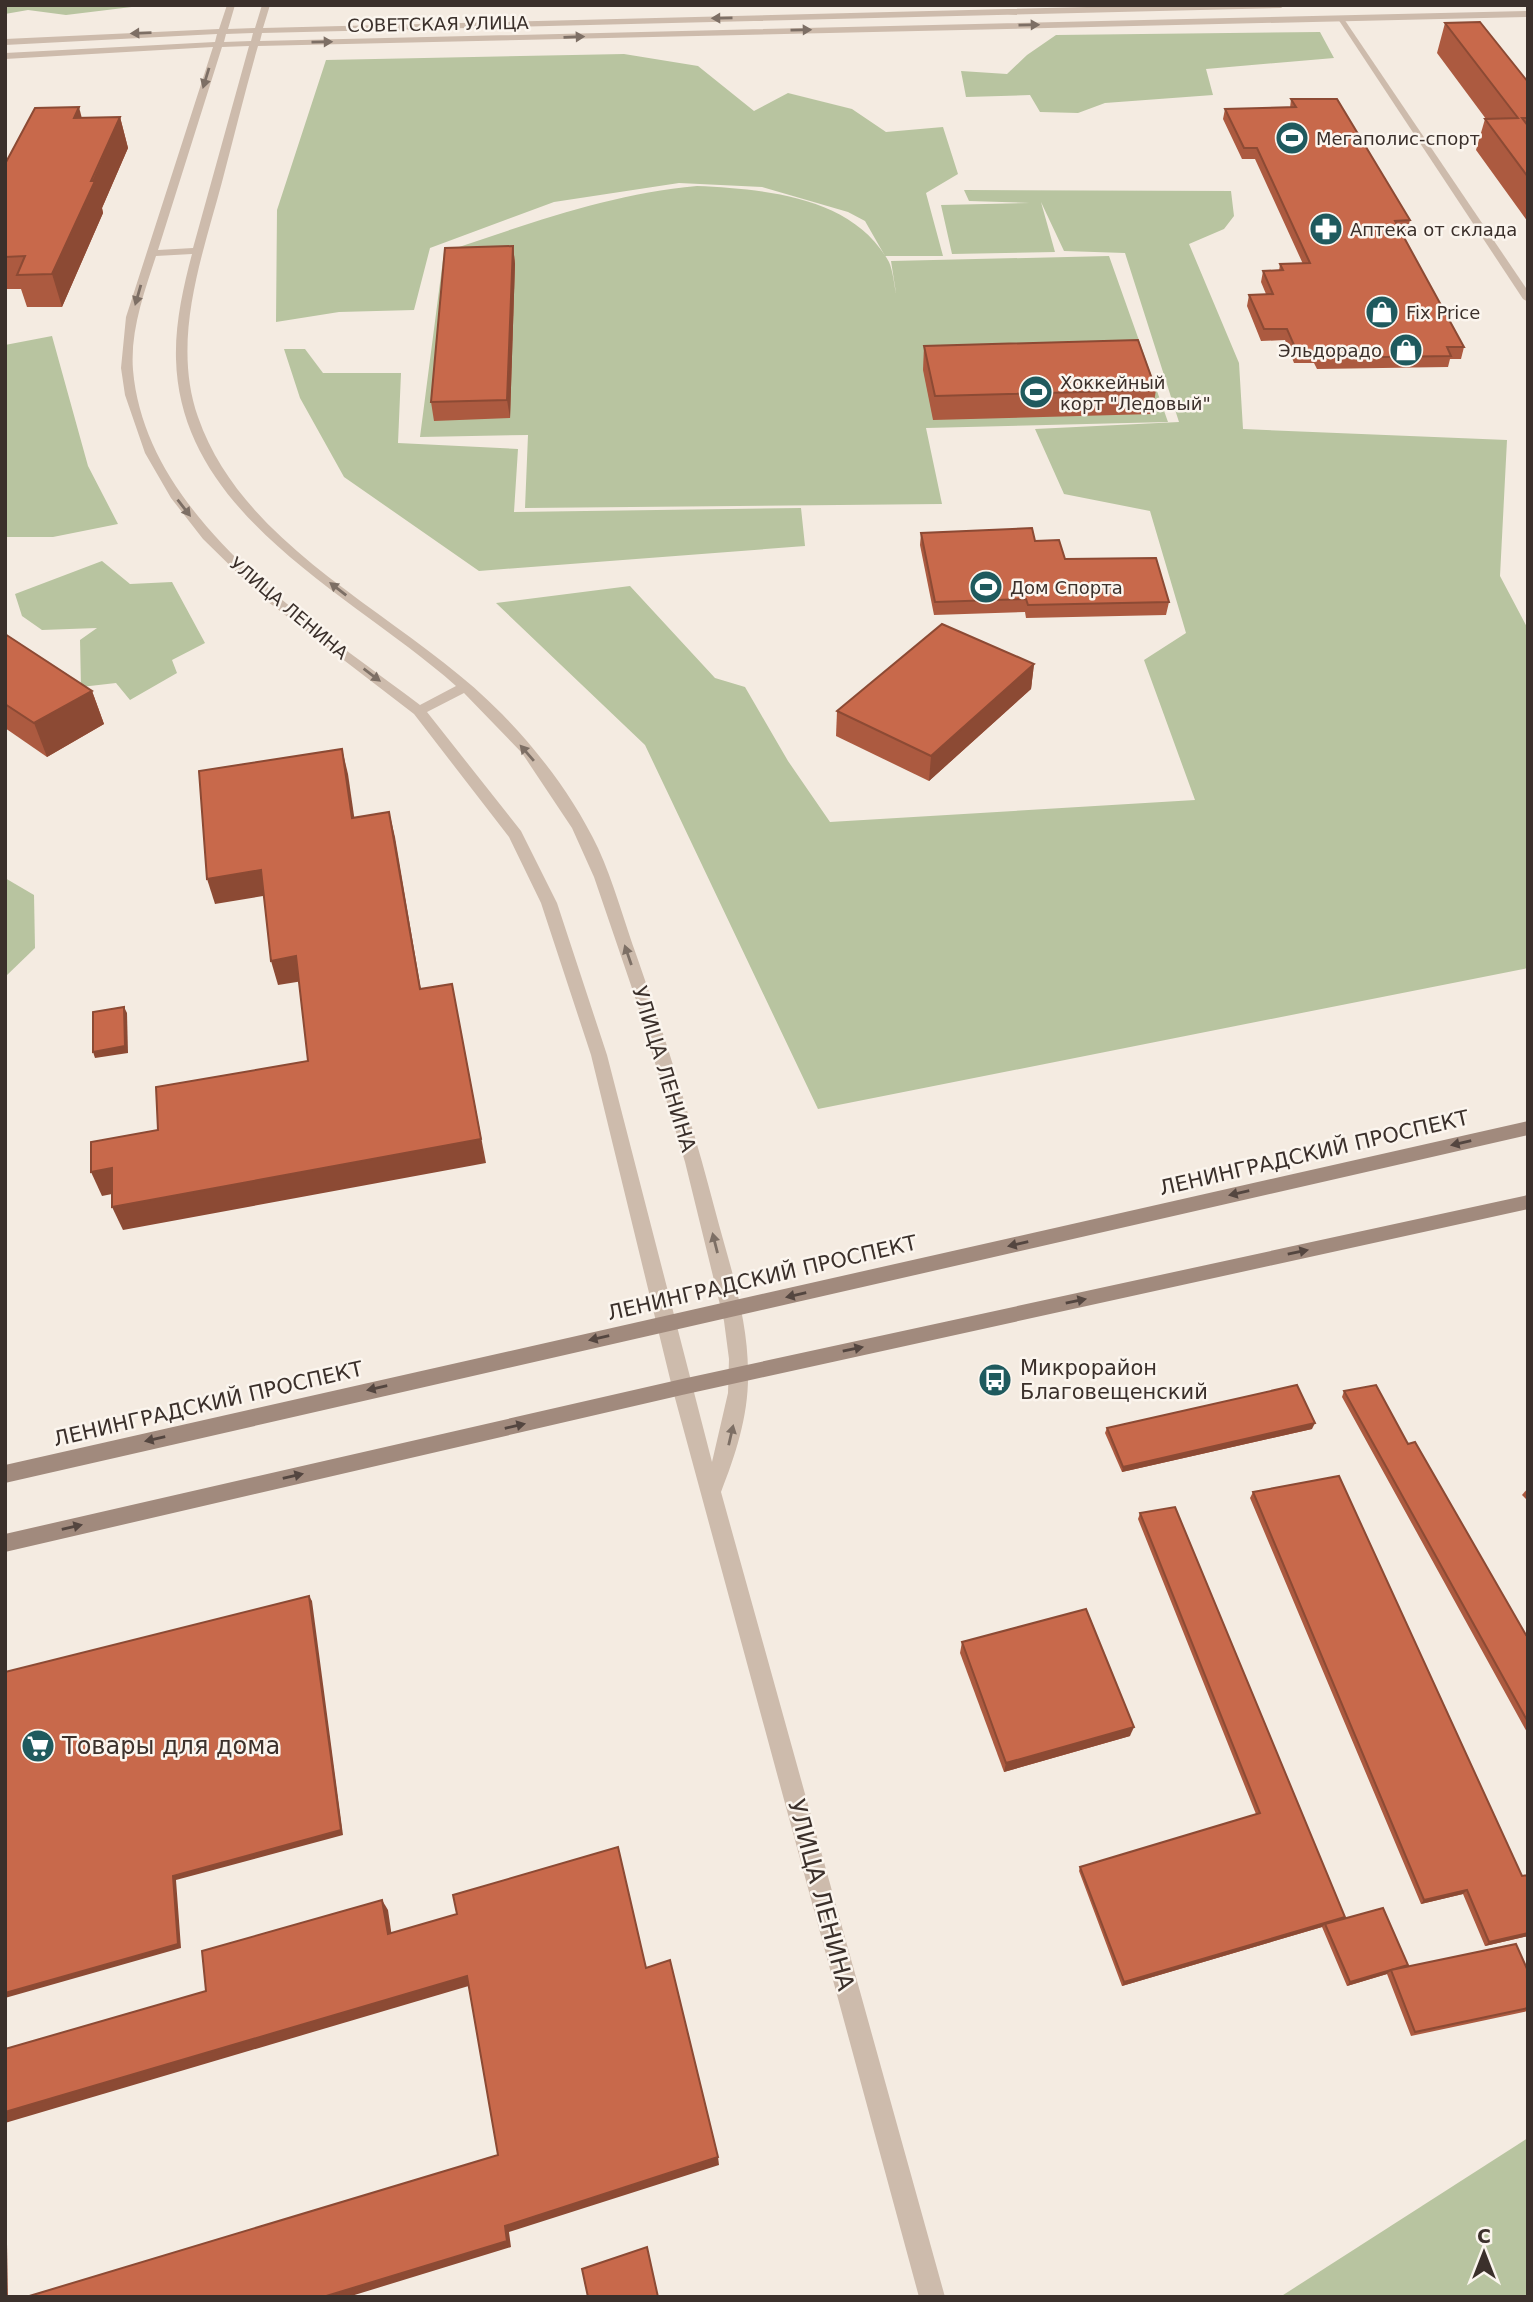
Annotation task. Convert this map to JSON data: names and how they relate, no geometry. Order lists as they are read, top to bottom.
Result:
{
  "streets": {
    "main road": ["ЛЕНИНГРАДСКИЙ ПРОСПЕКТ"],
    "street": ["СОВЕТСКАЯ УЛИЦА", "УЛИЦА ЛЕНИНА"]
  },
  "crossings": [
    ["СОВЕТСКАЯ УЛИЦА", "УЛИЦА ЛЕНИНА"],
    ["УЛИЦА ЛЕНИНА", "ЛЕНИНГРАДСКИЙ ПРОСПЕКТ"]
  ],
  "places": {
    "sports": ["Мегаполис-спорт", "Хоккейный корт \"Ледовый\"", "Дом Спорта"],
    "pharmacy": ["Аптека от склада"],
    "shop": ["Fix Price", "Эльдорадо"],
    "bus stop": ["Микрорайон Благовещенский"],
    "supermarket": ["Товары для дома"]
  },
  "north": "top"
}
